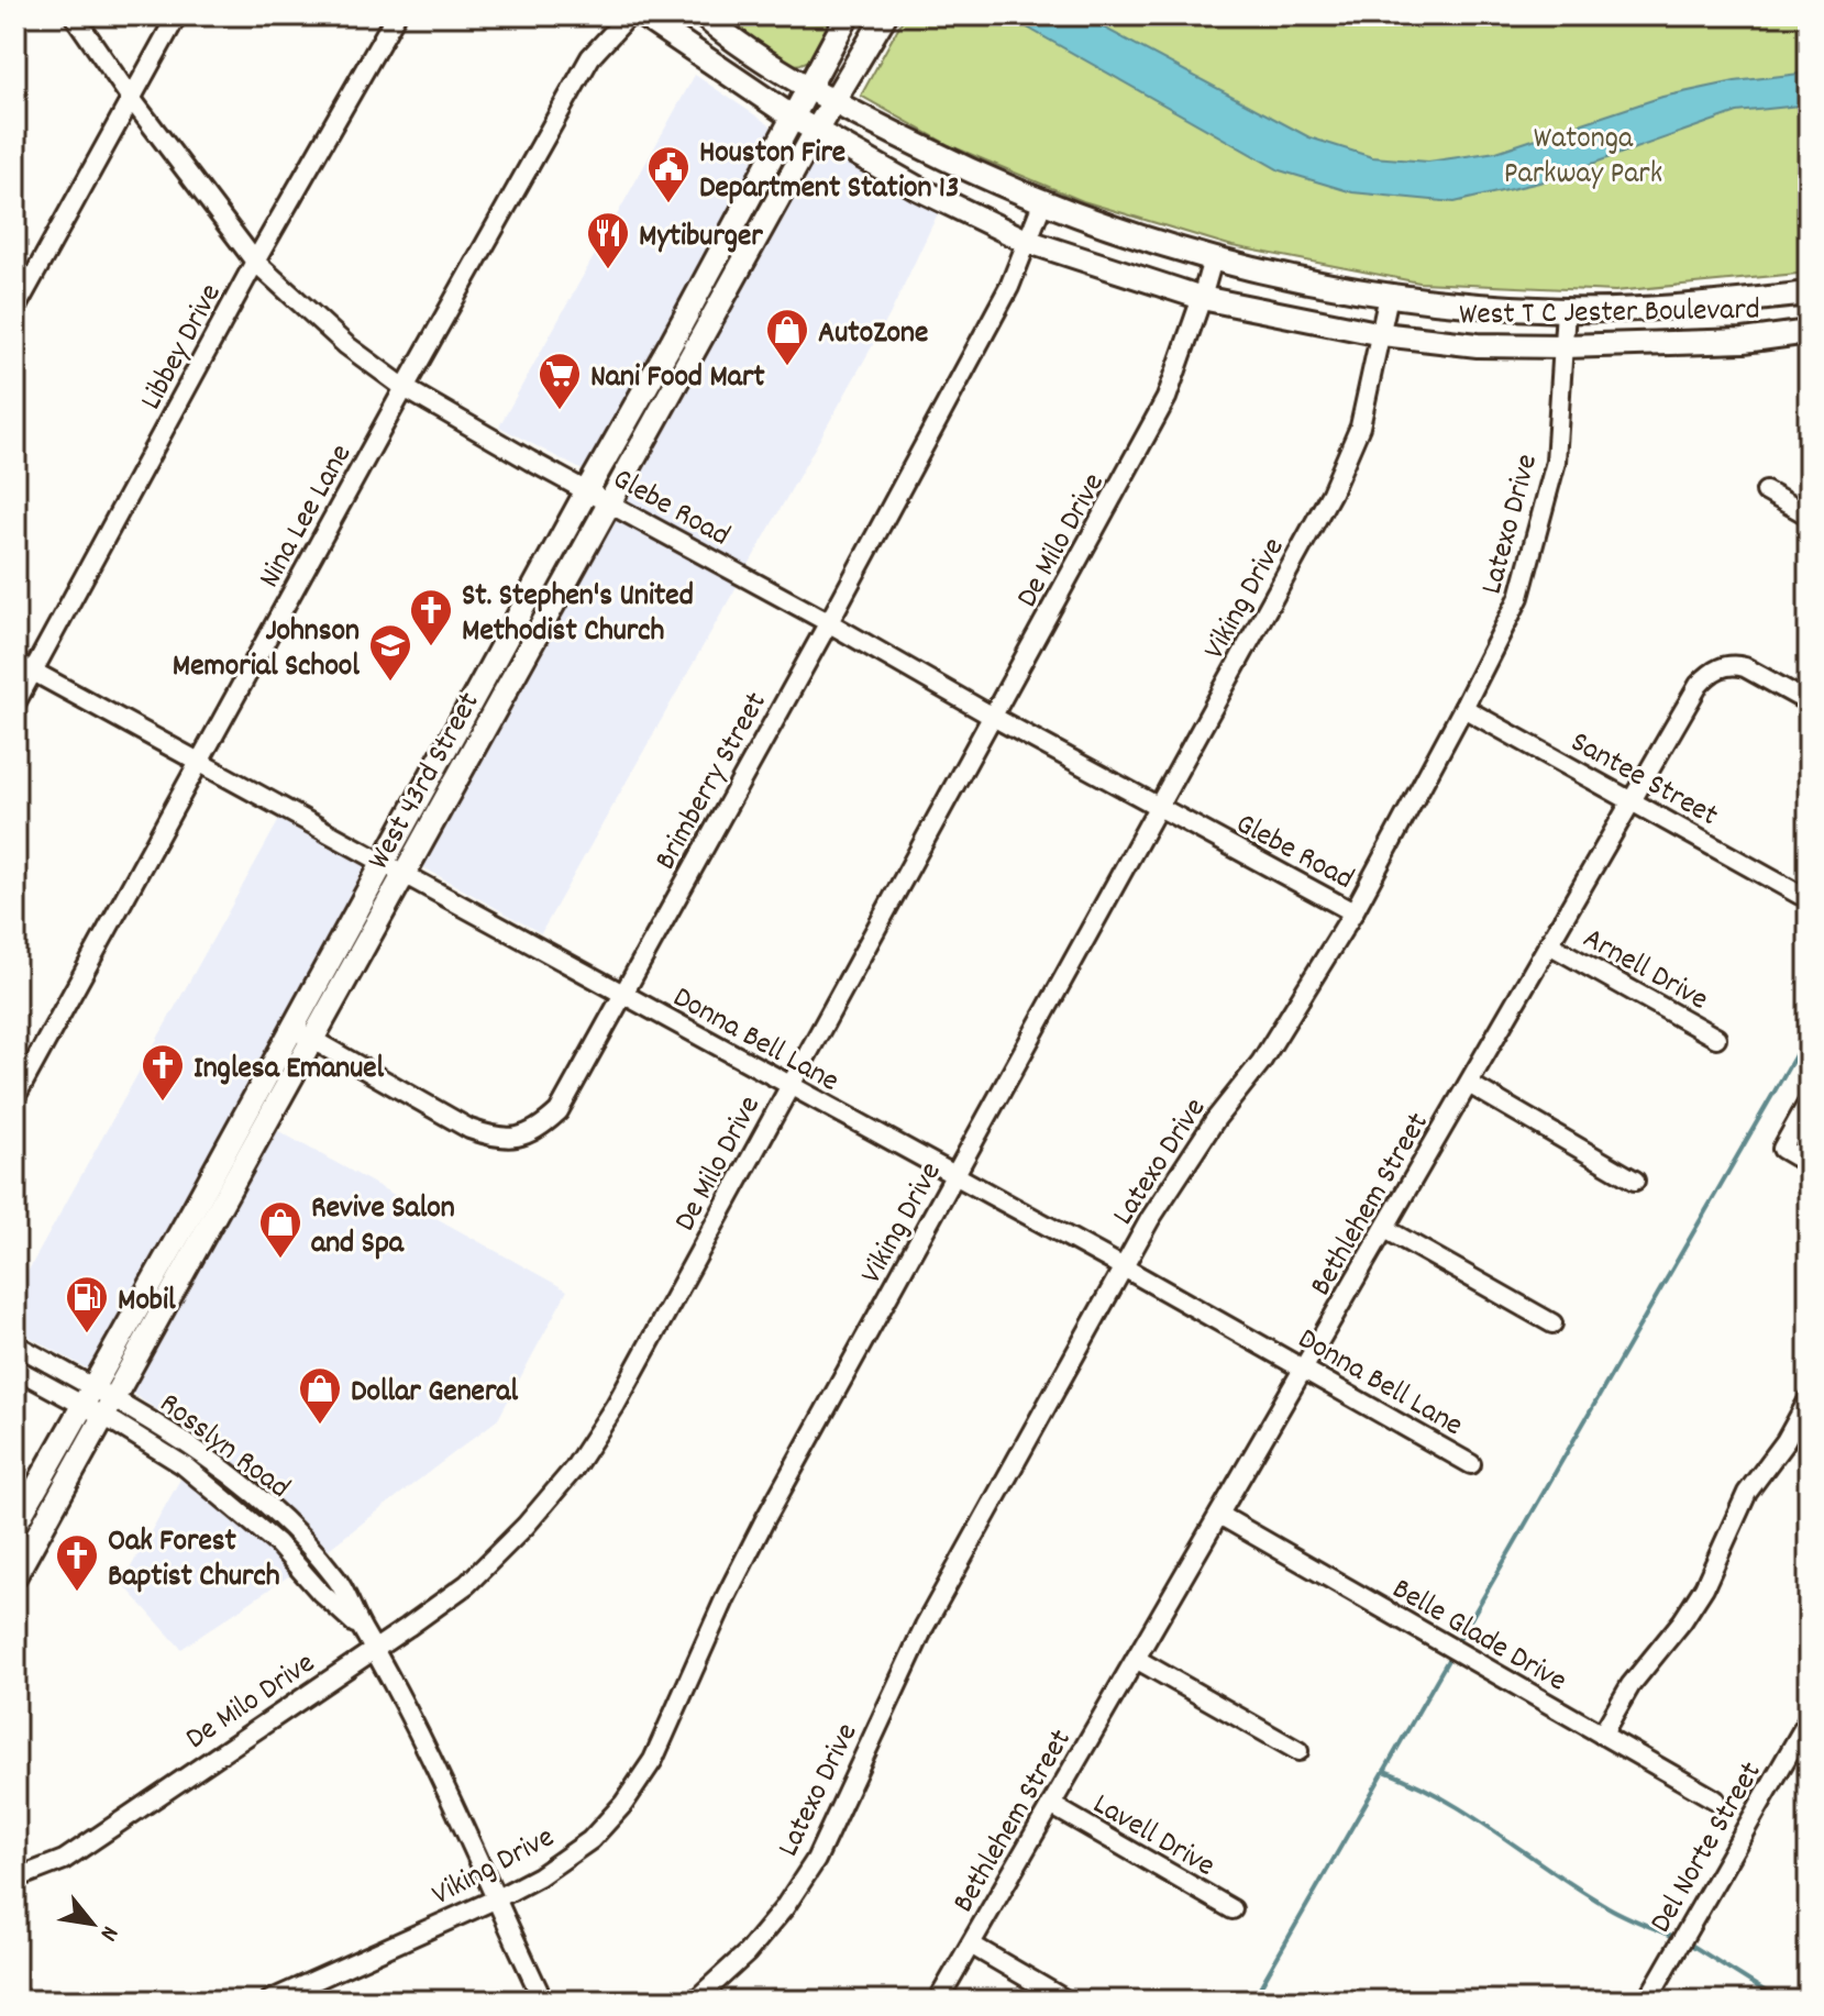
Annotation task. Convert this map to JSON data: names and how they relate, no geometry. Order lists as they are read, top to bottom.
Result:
{
  "streets": {
    "main road": ["West T C Jester Boulevard", "West 43rd Street"],
    "street": [
      "Libbey Drive",
      "Glebe Road",
      "Nina Lee Lane",
      "Latexo Drive",
      "De Milo Drive",
      "Viking Drive",
      "Santee Street",
      "Brimberry Street",
      "Arnell Drive",
      "Donna Bell Lane",
      "Bethlehem Street",
      "Rosslyn Road",
      "Belle Glade Drive",
      "Lavell Drive",
      "Del Norte Street"
    ]
  },
  "crossings": [
    ["West T C Jester Boulevard", "Latexo Drive"],
    ["West T C Jester Boulevard", "De Milo Drive"],
    ["West T C Jester Boulevard", "Viking Drive"],
    ["West T C Jester Boulevard", "West 43rd Street"],
    ["West T C Jester Boulevard", "Brimberry Street"],
    ["Libbey Drive", "Glebe Road"],
    ["Libbey Drive", "Donna Bell Lane"],
    ["Glebe Road", "Nina Lee Lane"],
    ["Glebe Road", "Latexo Drive"],
    ["Glebe Road", "De Milo Drive"],
    ["Glebe Road", "Viking Drive"],
    ["Glebe Road", "West 43rd Street"],
    ["Glebe Road", "Brimberry Street"],
    ["Nina Lee Lane", "Donna Bell Lane"],
    ["Latexo Drive", "Santee Street"],
    ["Latexo Drive", "Donna Bell Lane"],
    ["De Milo Drive", "Donna Bell Lane"],
    ["De Milo Drive", "Rosslyn Road"],
    ["Viking Drive", "Donna Bell Lane"],
    ["Viking Drive", "Rosslyn Road"],
    ["Santee Street", "Bethlehem Street"],
    ["West 43rd Street", "Brimberry Street"],
    ["West 43rd Street", "Donna Bell Lane"],
    ["West 43rd Street", "Rosslyn Road"],
    ["Brimberry Street", "Donna Bell Lane"],
    ["Arnell Drive", "Bethlehem Street"],
    ["Donna Bell Lane", "Bethlehem Street"],
    ["Bethlehem Street", "Belle Glade Drive"],
    ["Bethlehem Street", "Lavell Drive"]
  ],
  "parks": ["Watonga Parkway Park"],
  "places": {
    "public building": ["Houston Fire Department Station 13"],
    "restaurant": ["Mytiburger"],
    "shop": ["AutoZone", "Revive Salon and Spa", "Dollar General"],
    "supermarket": ["Nani Food Mart"],
    "church": ["St. Stephen's United Methodist Church", "Inglesa Emanuel", "Oak Forest Baptist Church"],
    "school or university": ["Johnson Memorial School"],
    "fuel station": ["Mobil"]
  },
  "north": "bottom right"
}
